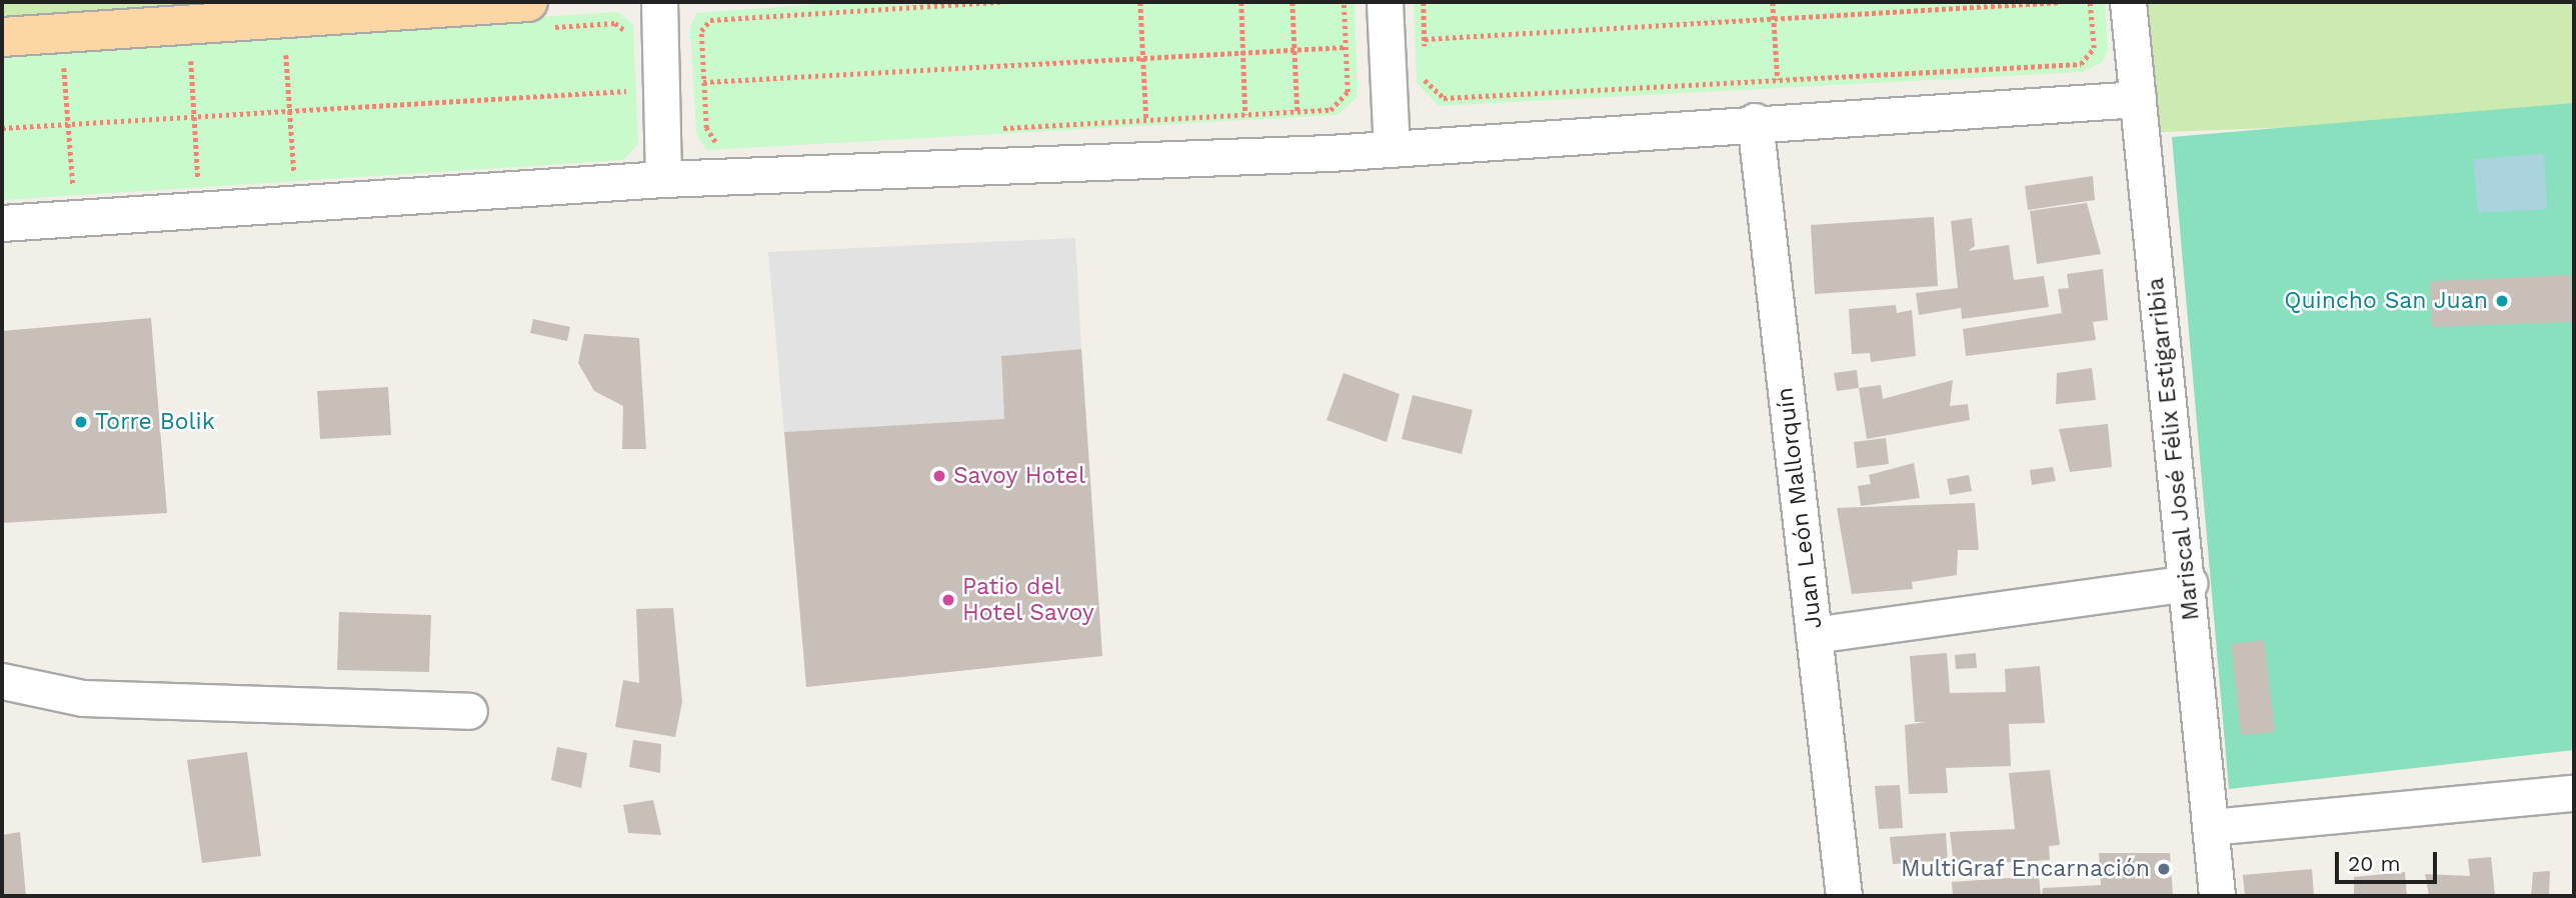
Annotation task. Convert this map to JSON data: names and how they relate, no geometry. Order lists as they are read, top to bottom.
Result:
{
  "streets": {
    "street": ["Mariscal José Félix Estigarribia", "Juan León Mallorquín"]
  },
  "places": [
    "Quincho San Juan",
    "Torre Bolik",
    "Savoy Hotel",
    "Patio del Hotel Savoy",
    "MultiGraf Encarnación"
  ],
  "scale_bar": "20 m"
}
